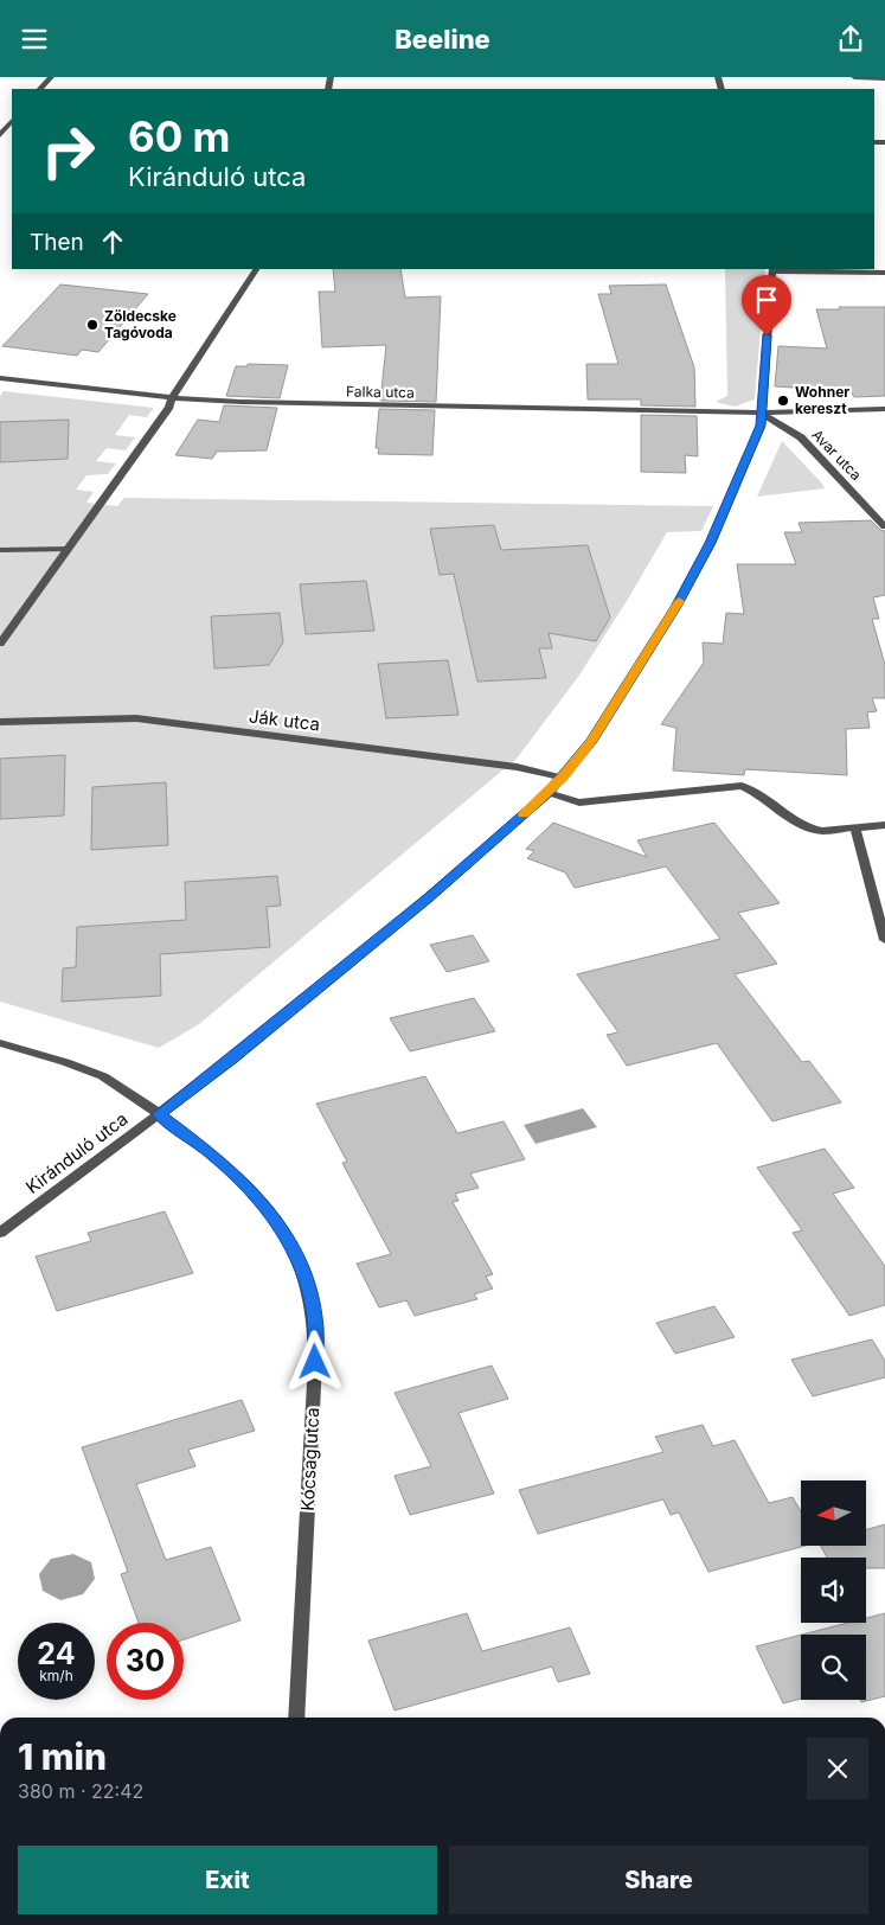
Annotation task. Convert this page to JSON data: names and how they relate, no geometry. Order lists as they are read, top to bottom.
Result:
{
  "streets": {
    "street": [
      "Falka utca",
      "Avar utca",
      "Ják utca",
      "Kiránduló utca",
      "Kócsag utca"
    ]
  },
  "crossings": [
    ["Falka utca", "Avar utca"],
    ["Falka utca", "Kiránduló utca"],
    ["Avar utca", "Kiránduló utca"],
    ["Ják utca", "Kiránduló utca"],
    ["Kiránduló utca", "Kócsag utca"]
  ],
  "places": ["Zöldecske Tagóvoda", "Wohner kereszt"],
  "north": "left",
  "page": {
    "header": "Beeline",
    "turn": ["60 m", "Kiránduló utca"],
    "then": "Then",
    "speed": "24 km/h",
    "limit": "30",
    "heading": ["1 min", "380 m · 22:42"],
    "buttons": ["Exit", "Share"]
  }
}
